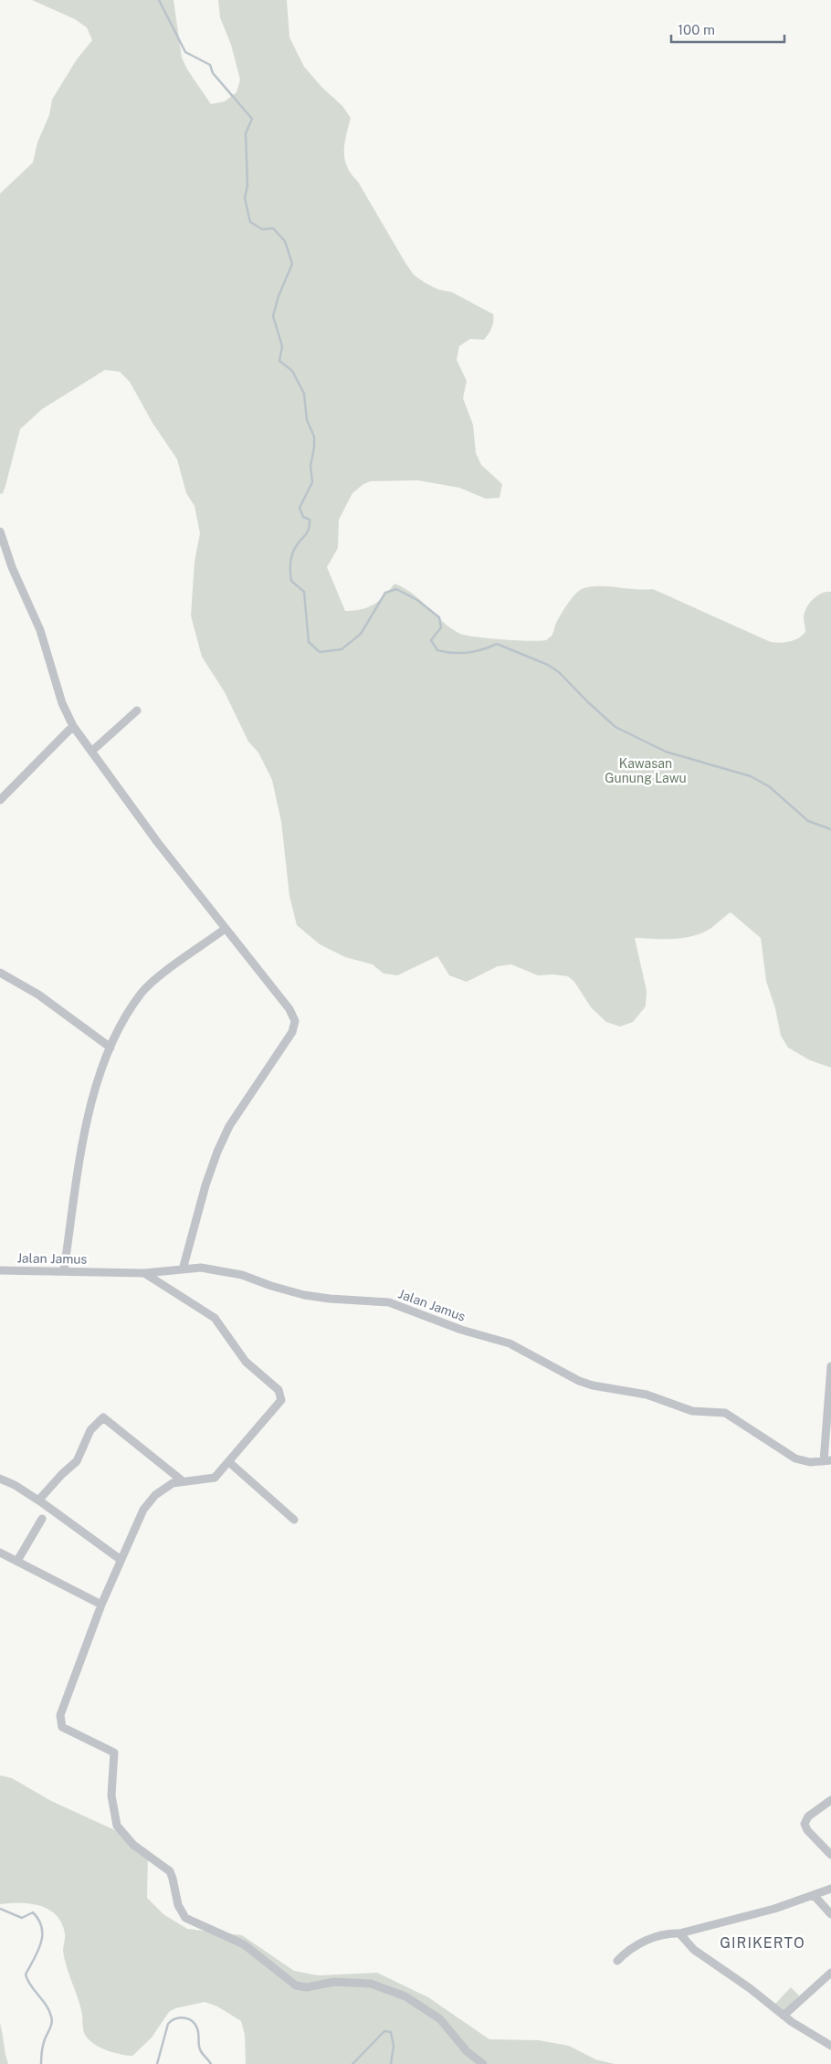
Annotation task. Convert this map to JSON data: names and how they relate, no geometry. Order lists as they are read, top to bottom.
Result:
{
  "streets": {
    "street": ["Jalan Jamus"]
  },
  "districts": ["GIRIKERTO"],
  "parks": ["Kawasan Gunung Lawu"],
  "scale_bar": "100 m"
}
